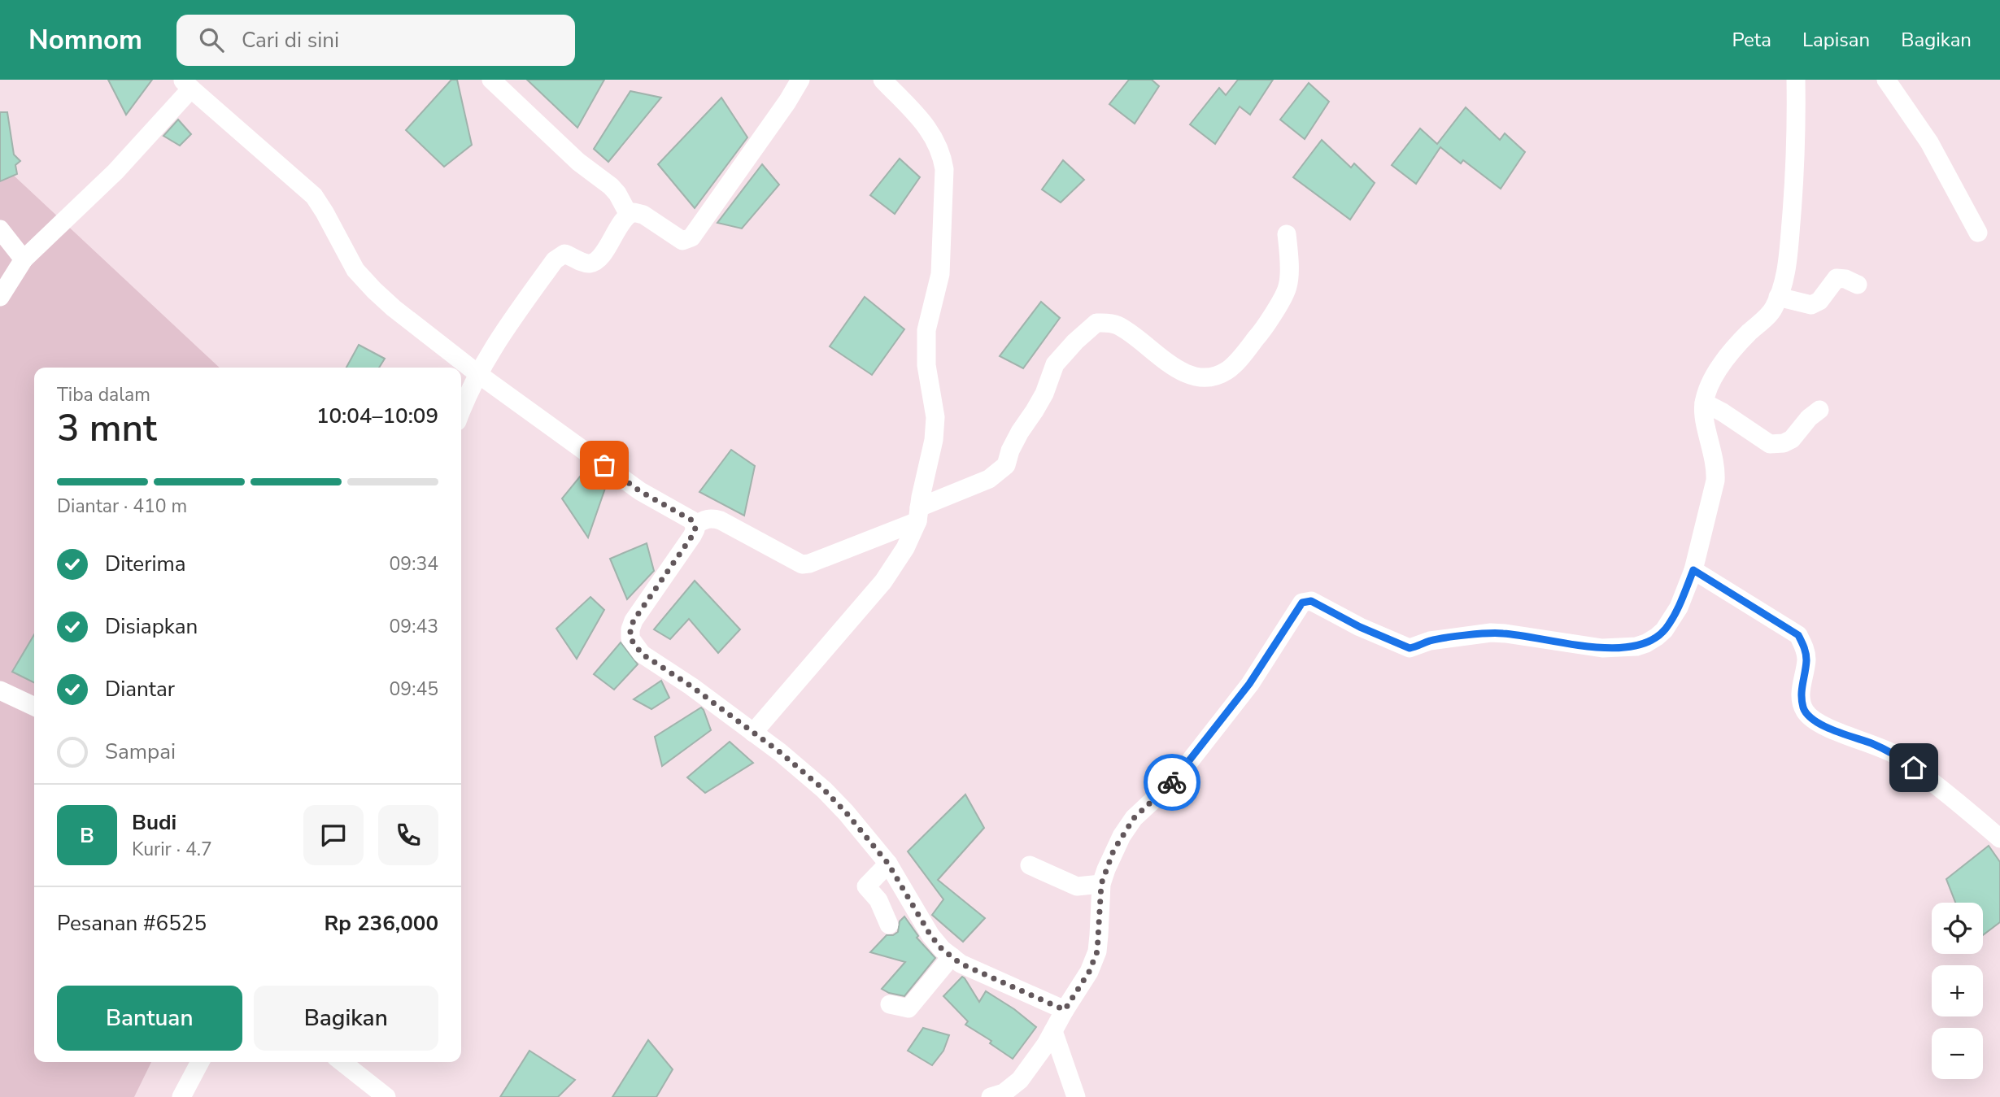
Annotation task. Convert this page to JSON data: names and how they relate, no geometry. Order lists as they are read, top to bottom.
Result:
{
  "page": {
    "header": "Nomnom",
    "search": "Cari di sini",
    "nav": ["Peta", "Lapisan", "Bagikan"],
    "heading": ["3 mnt", "Tiba dalam", "10:04–10:09"],
    "panel": [
      "Budi",
      "Kurir · 4.7",
      "Pesanan #6525",
      "Rp 236,000"
    ],
    "bar": "Diantar · 410 m",
    "list": [
      ["Diterima", "09:34"],
      ["Disiapkan", "09:43"],
      ["Diantar", "09:45"],
      "Sampai"
    ],
    "round": "B",
    "map_buttons": ["+", "−"],
    "buttons": ["Bantuan", "Bagikan"]
  }
}
